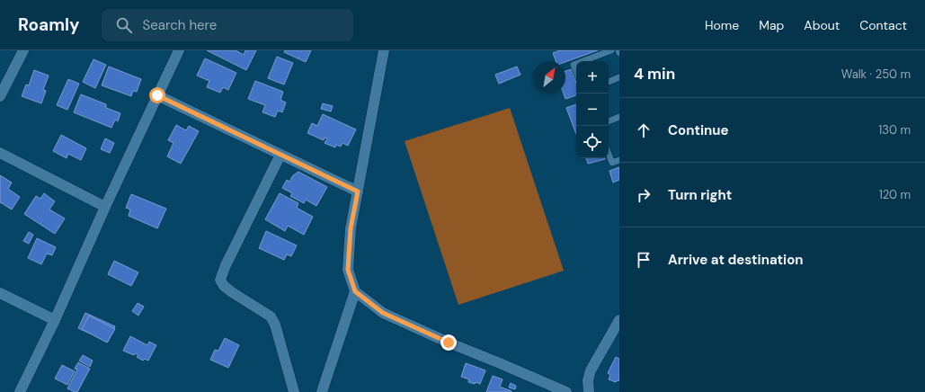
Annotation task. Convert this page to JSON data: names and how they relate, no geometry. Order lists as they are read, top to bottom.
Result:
{
  "north": "top right",
  "page": {
    "header": "Roamly",
    "search": "Search here",
    "nav": [
      "Home",
      "Map",
      "About",
      "Contact"
    ],
    "heading": ["4 min", "Walk · 250 m"],
    "map_buttons": ["+", "−"],
    "list": [
      ["Continue", "130 m"],
      ["Turn right", "120 m"],
      "Arrive at destination"
    ]
  }
}
